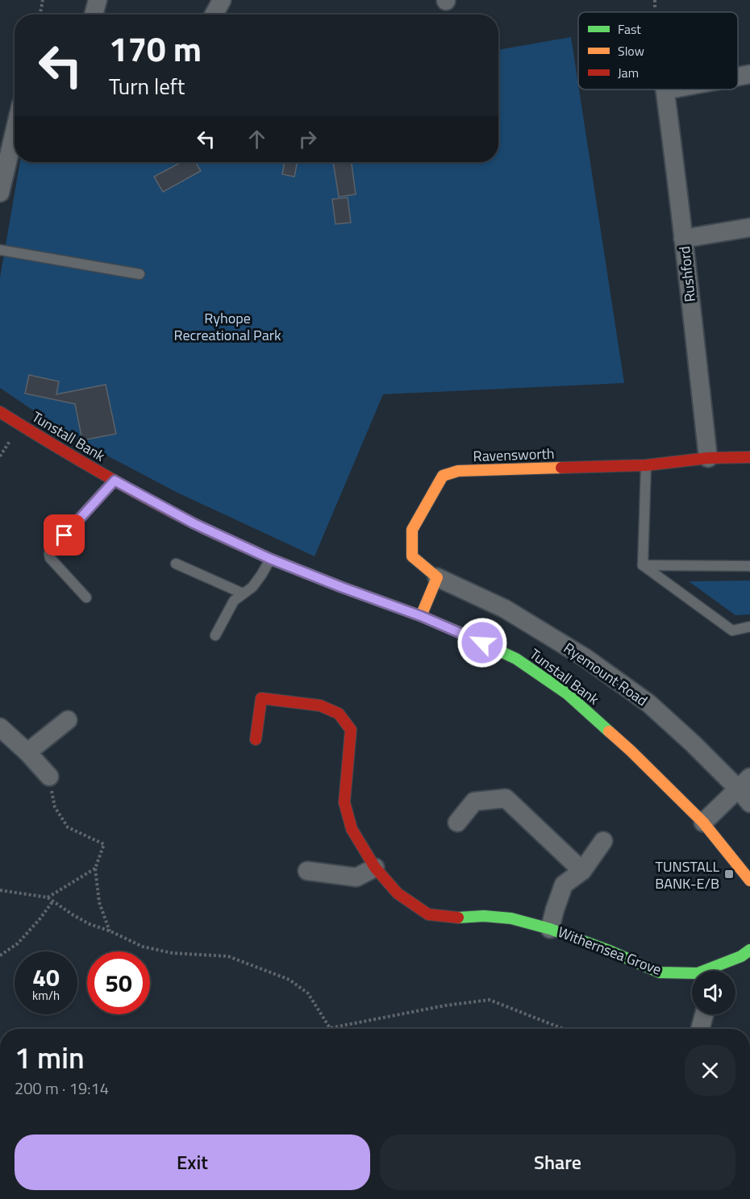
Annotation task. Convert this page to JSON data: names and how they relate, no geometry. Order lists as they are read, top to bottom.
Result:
{
  "streets": {
    "street": [
      "Rushford",
      "Tunstall Bank",
      "Ravensworth",
      "Ryemount Road",
      "Withernsea Grove"
    ]
  },
  "crossings": [
    ["Rushford", "Ravensworth"],
    ["Ravensworth", "Ryemount Road"]
  ],
  "parks": ["Ryhope Recreational Park"],
  "places": {
    "transit": ["TUNSTALL BANK-E/B"]
  },
  "legend": ["Fast", "Slow", "Jam"],
  "page": {
    "turn": ["170 m", "Turn left"],
    "speed": "40 km/h",
    "limit": "50",
    "heading": ["1 min", "200 m · 19:14"],
    "buttons": ["Exit", "Share"]
  }
}
